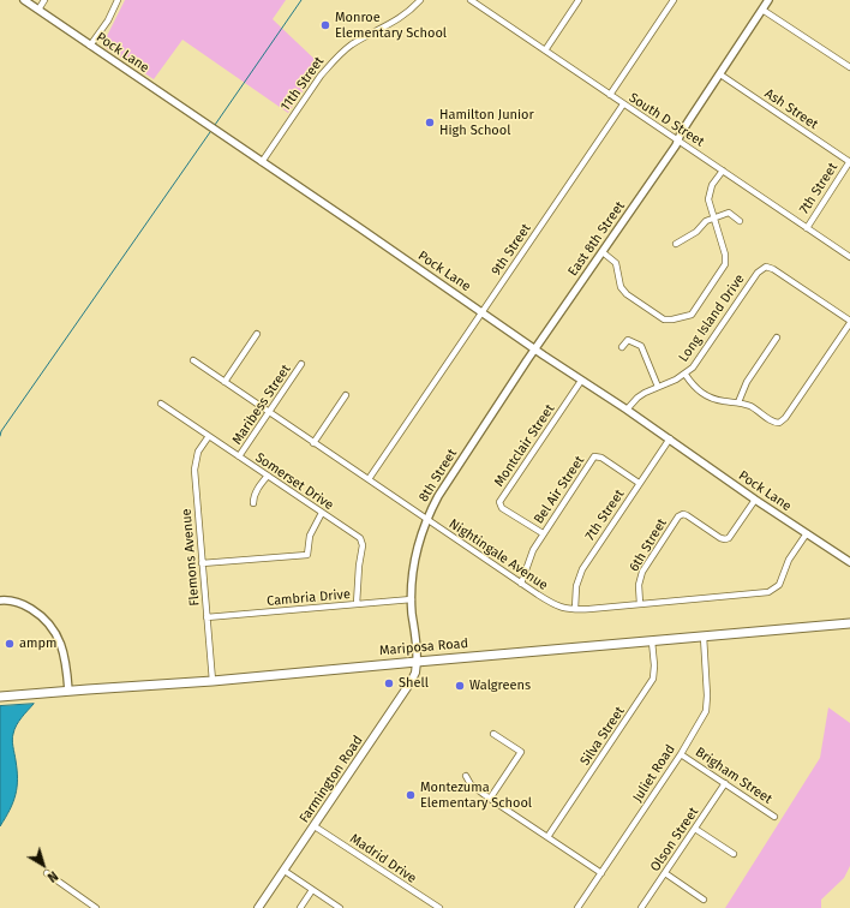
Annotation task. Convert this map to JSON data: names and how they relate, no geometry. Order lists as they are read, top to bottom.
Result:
{
  "streets": {
    "main road": ["Mariposa Road", "Farmington Road"],
    "street": [
      "Pock Lane",
      "11th Street",
      "Ash Street",
      "South D Street",
      "7th Street",
      "East 8th Street",
      "9th Street",
      "Long Island Drive",
      "Maribess Street",
      "Montclair Street",
      "8th Street",
      "Somerset Drive",
      "Bel Air Street",
      "6th Street",
      "Nightingale Avenue",
      "Flemons Avenue",
      "Cambria Drive",
      "Silva Street",
      "Juliet Road",
      "Brigham Street",
      "Olson Street",
      "Madrid Drive"
    ]
  },
  "crossings": [
    ["Pock Lane", "11th Street"],
    ["Pock Lane", "7th Street"],
    ["Pock Lane", "East 8th Street"],
    ["Pock Lane", "9th Street"],
    ["Pock Lane", "Long Island Drive"],
    ["Pock Lane", "Montclair Street"],
    ["Pock Lane", "8th Street"],
    ["Pock Lane", "6th Street"],
    ["Pock Lane", "Nightingale Avenue"],
    ["Ash Street", "7th Street"],
    ["Ash Street", "East 8th Street"],
    ["South D Street", "7th Street"],
    ["South D Street", "East 8th Street"],
    ["South D Street", "9th Street"],
    ["7th Street", "Bel Air Street"],
    ["7th Street", "Nightingale Avenue"],
    ["East 8th Street", "8th Street"],
    ["9th Street", "Nightingale Avenue"],
    ["Maribess Street", "Somerset Drive"],
    ["Maribess Street", "Nightingale Avenue"],
    ["Montclair Street", "Bel Air Street"],
    ["8th Street", "Nightingale Avenue"],
    ["8th Street", "Cambria Drive"],
    ["8th Street", "Mariposa Road"],
    ["8th Street", "Farmington Road"],
    ["Somerset Drive", "Flemons Avenue"],
    ["Somerset Drive", "Cambria Drive"],
    ["Bel Air Street", "Nightingale Avenue"],
    ["6th Street", "Nightingale Avenue"],
    ["Flemons Avenue", "Cambria Drive"],
    ["Flemons Avenue", "Mariposa Road"],
    ["Mariposa Road", "Silva Street"],
    ["Mariposa Road", "Juliet Road"],
    ["Mariposa Road", "Farmington Road"],
    ["Juliet Road", "Brigham Street"],
    ["Brigham Street", "Olson Street"],
    ["Farmington Road", "Madrid Drive"]
  ],
  "places": [
    "Monroe Elementary School",
    "Hamilton Junior High School",
    "ampm",
    "Shell",
    "Walgreens",
    "Montezuma Elementary School"
  ],
  "north": "bottom right"
}
